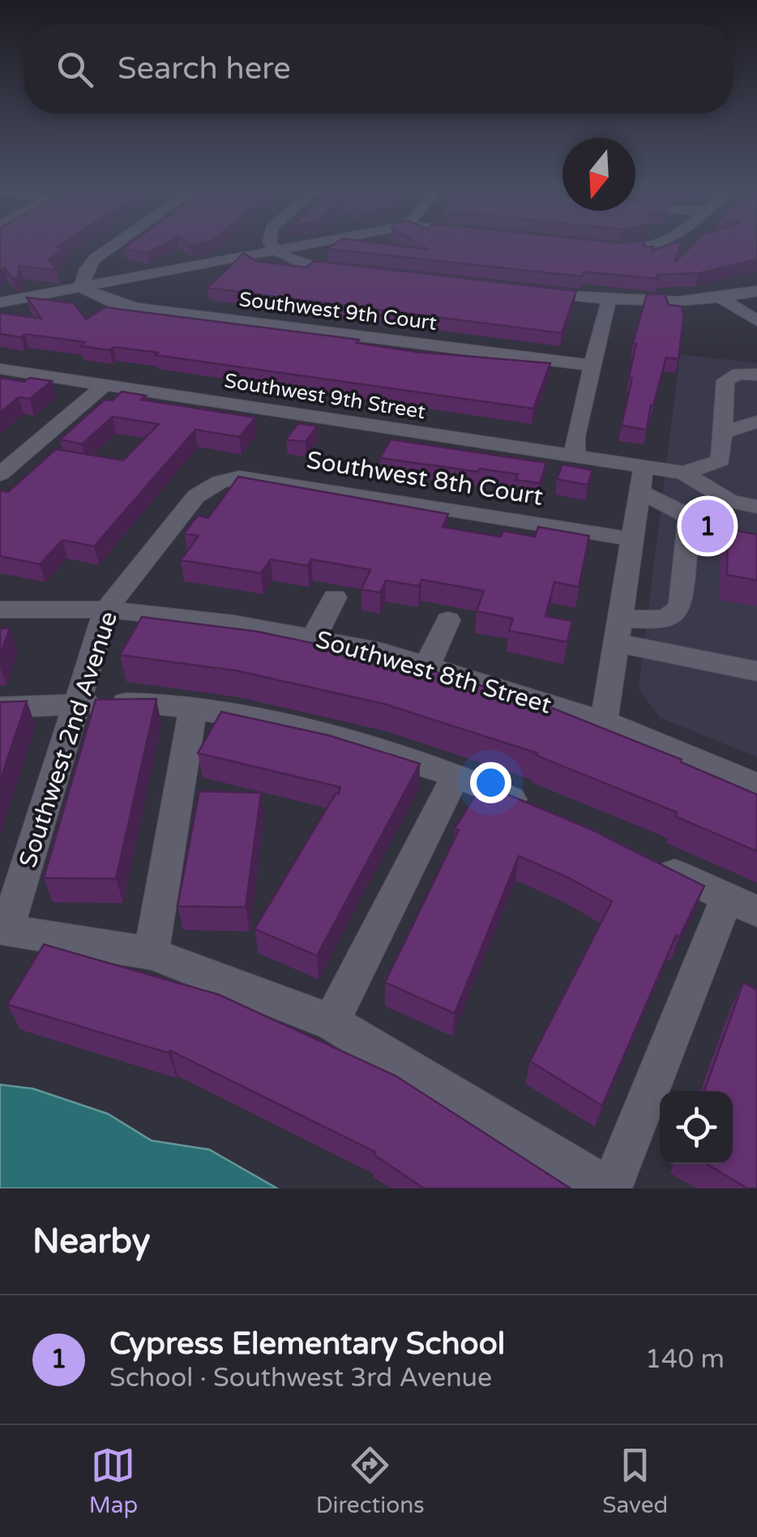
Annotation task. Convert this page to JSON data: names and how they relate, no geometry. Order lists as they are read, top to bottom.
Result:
{
  "streets": {
    "street": [
      "Southwest 9th Court",
      "Southwest 9th Street",
      "Southwest 8th Court",
      "Southwest 8th Street",
      "Southwest 2nd Avenue"
    ]
  },
  "crossings": [
    ["Southwest 8th Court", "Southwest 2nd Avenue"],
    ["Southwest 8th Street", "Southwest 2nd Avenue"]
  ],
  "north": "bottom",
  "page": {
    "search": "Search here",
    "pins": "1",
    "heading": "Nearby",
    "list": [
      {
        "mark": "1",
        "name": "Cypress Elementary School",
        "note": "School · Southwest 3rd Avenue",
        "value": "140 m"
      }
    ],
    "nav": ["Map", "Directions", "Saved"]
  }
}
